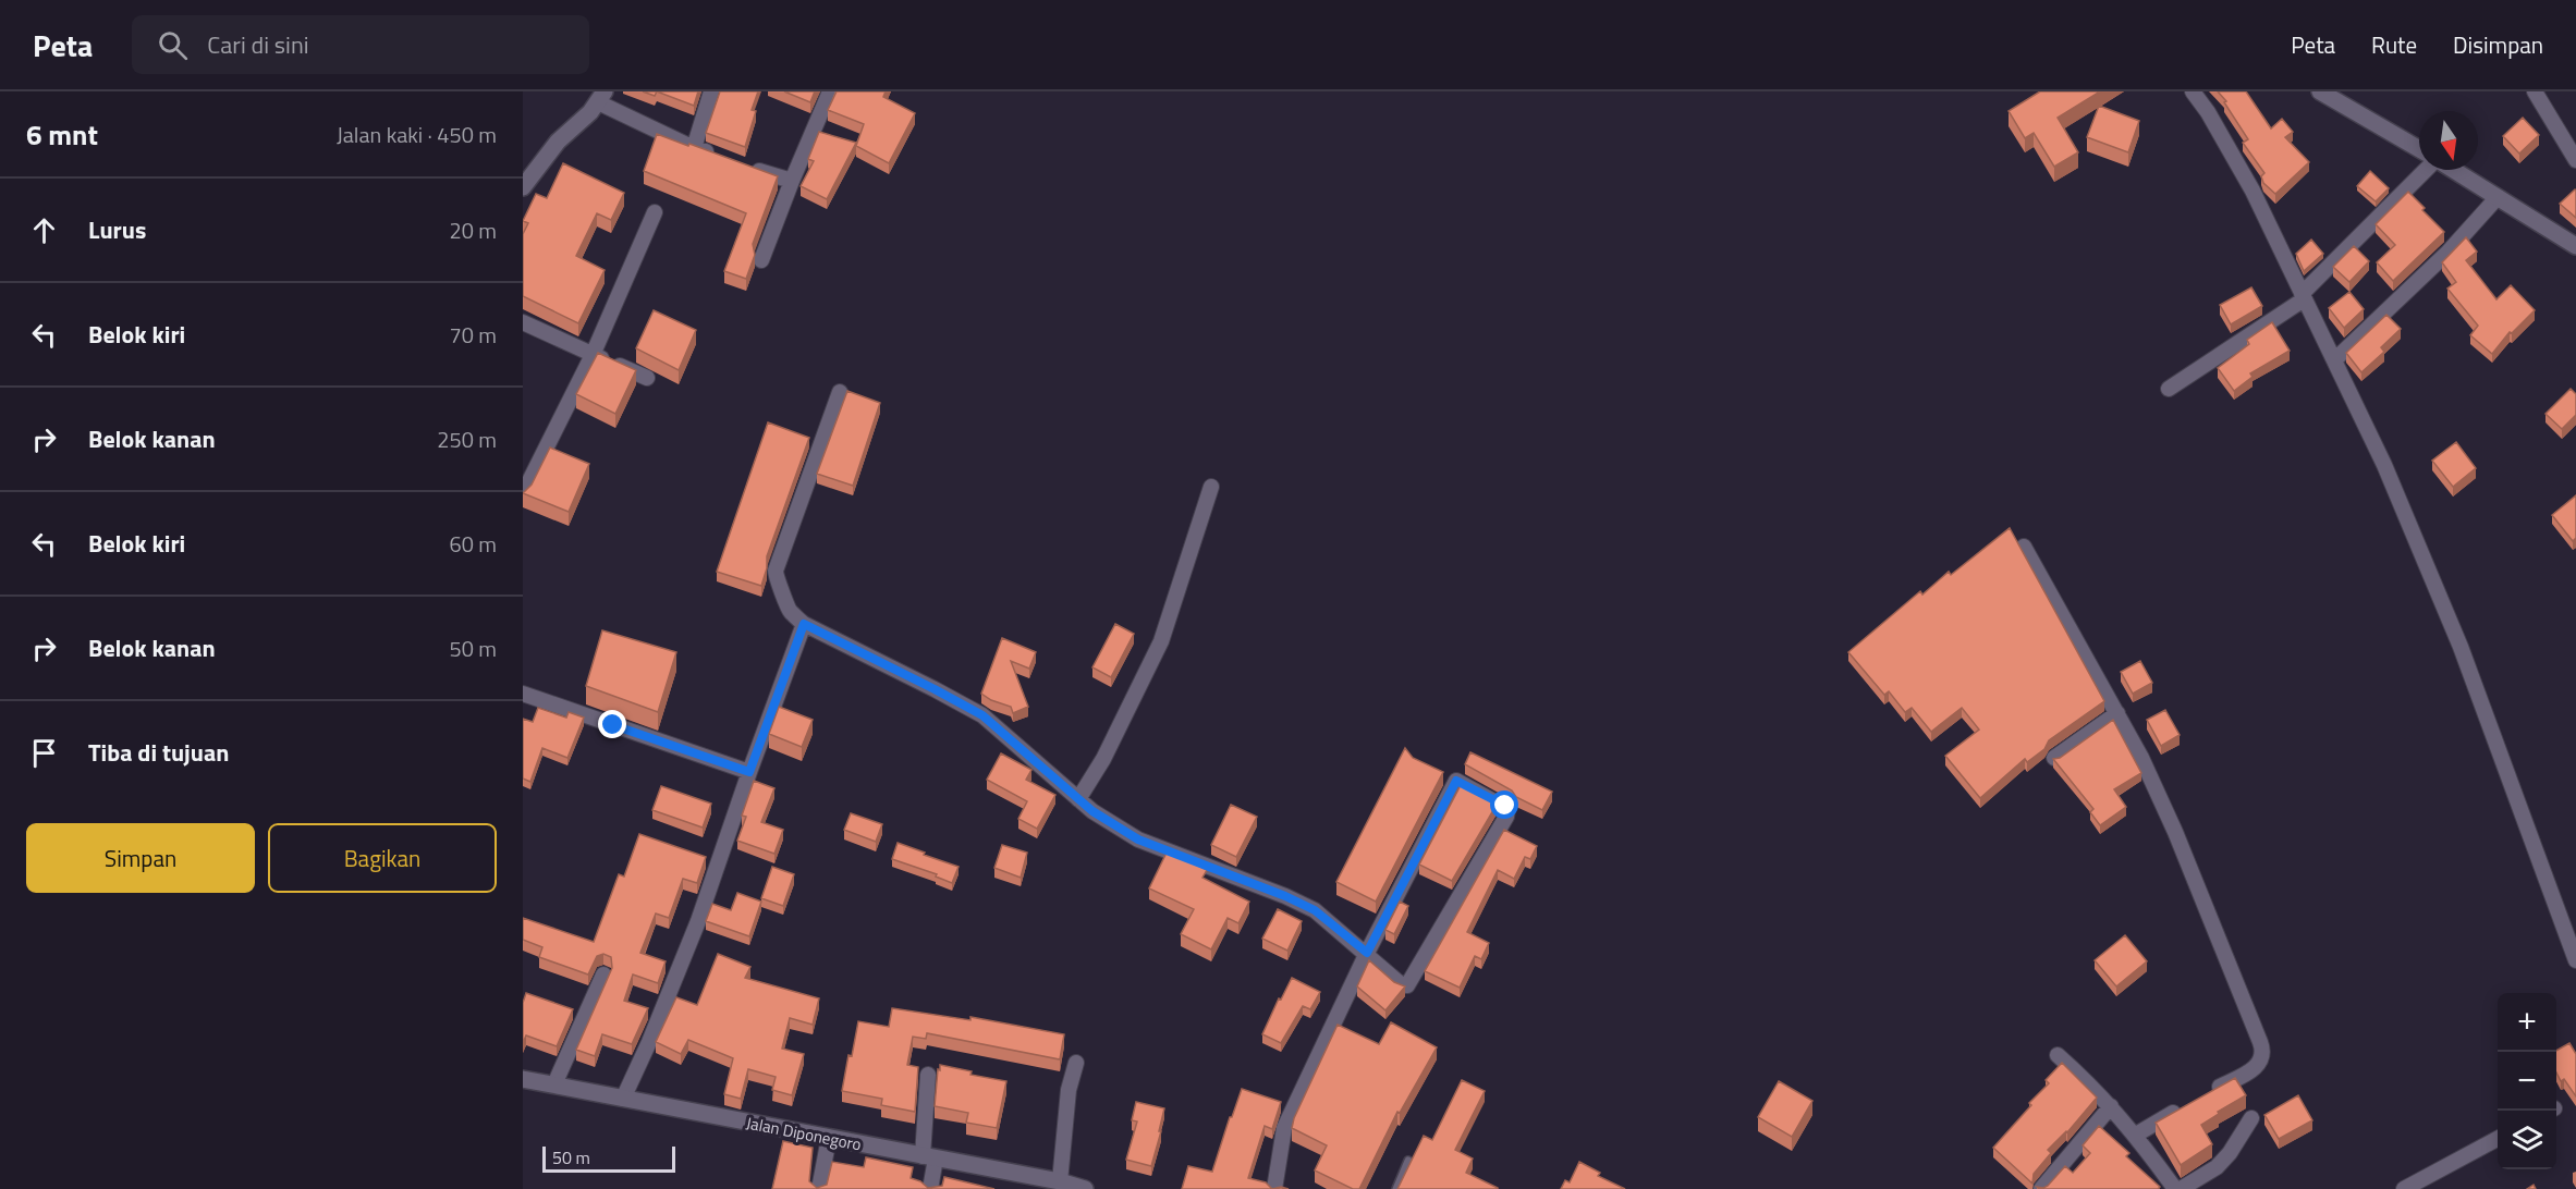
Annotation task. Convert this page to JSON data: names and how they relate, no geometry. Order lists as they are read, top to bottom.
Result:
{
  "streets": {
    "street": ["Jalan Diponegoro"]
  },
  "scale_bar": "50 m",
  "north": "bottom",
  "page": {
    "header": "Peta",
    "search": "Cari di sini",
    "nav": ["Peta", "Rute", "Disimpan"],
    "heading": ["6 mnt", "Jalan kaki · 450 m"],
    "list": [
      ["Lurus", "20 m"],
      ["Belok kiri", "70 m"],
      ["Belok kanan", "250 m"],
      ["Belok kiri", "60 m"],
      ["Belok kanan", "50 m"],
      "Tiba di tujuan"
    ],
    "buttons": ["Simpan", "Bagikan"],
    "map_buttons": ["+", "−"],
    "scale": "50 m"
  }
}
